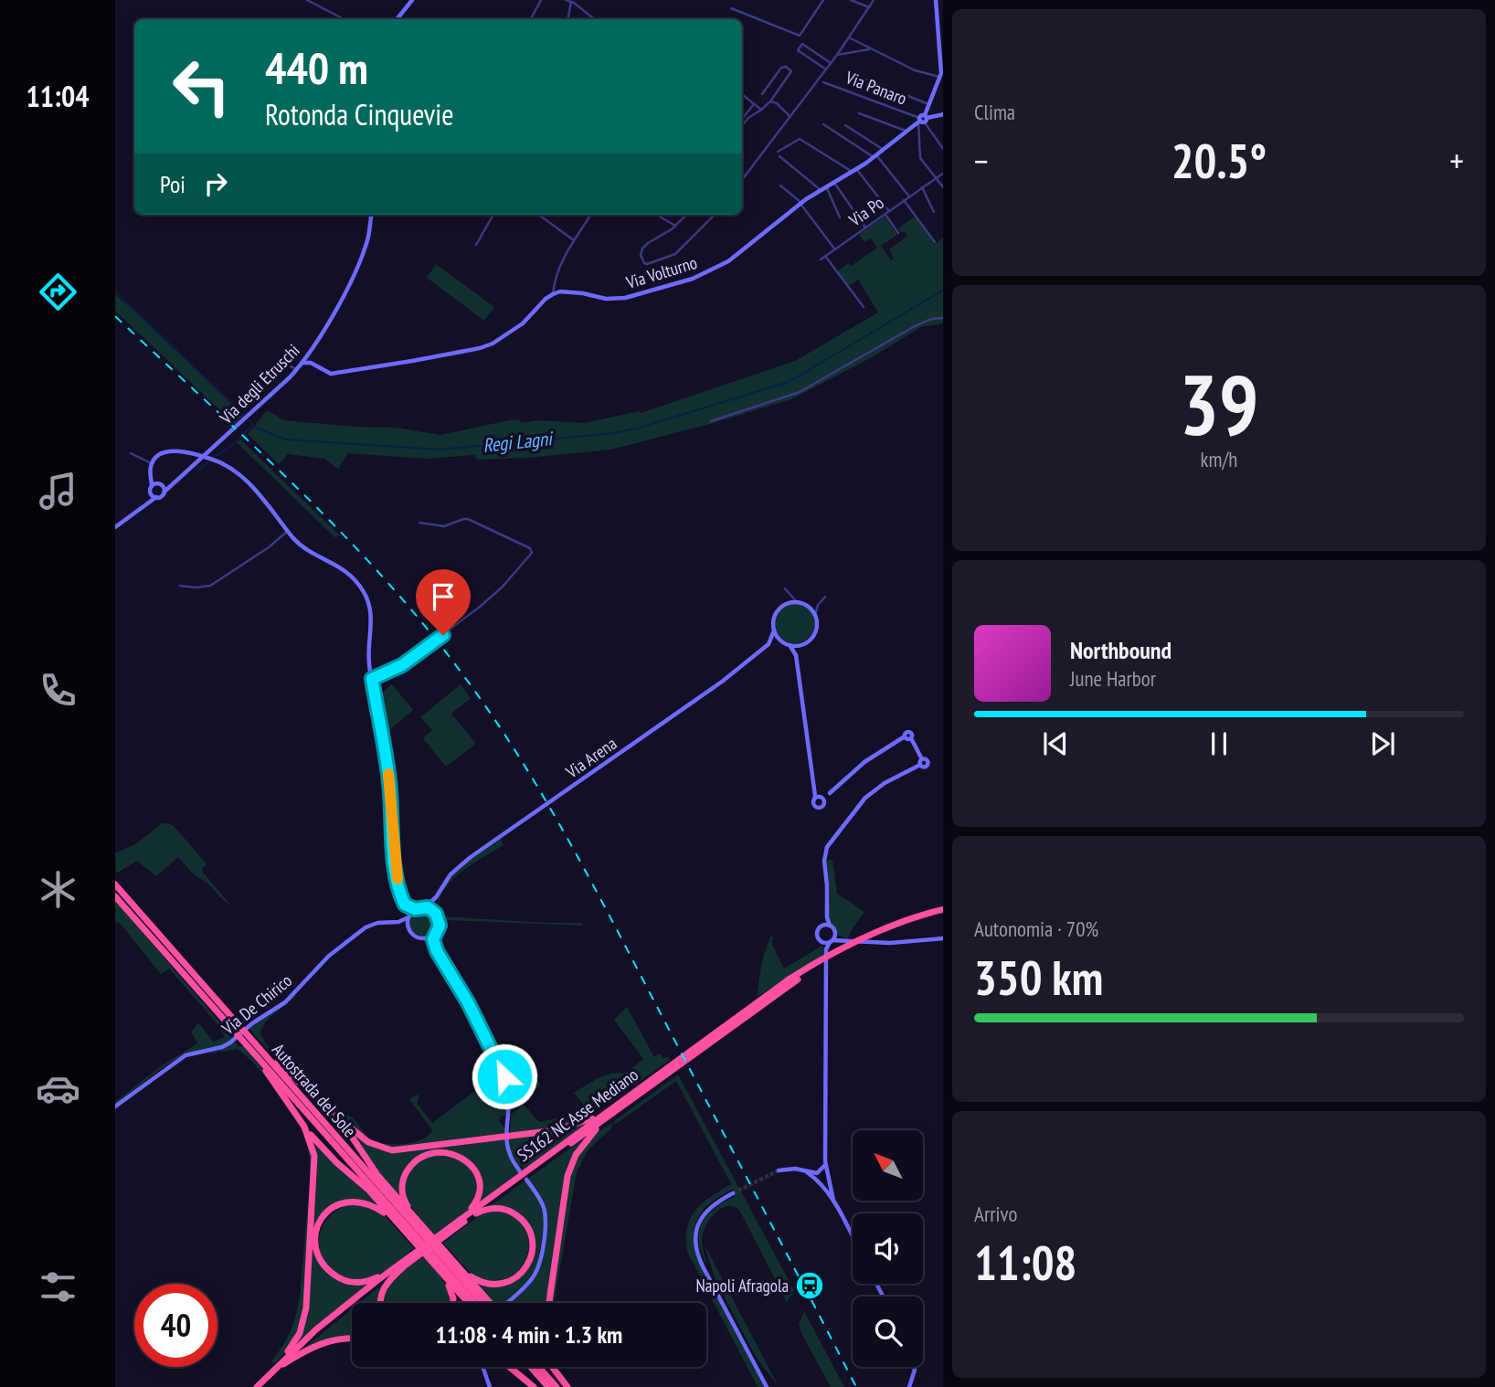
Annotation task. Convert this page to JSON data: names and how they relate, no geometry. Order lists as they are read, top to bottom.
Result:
{
  "streets": {
    "highway": ["Autostrada del Sole", "SS162 NC Asse Mediano"],
    "street": [
      "Via Panaro",
      "Via Po",
      "Via Volturno",
      "Via degli Etruschi",
      "Via Arena",
      "Via De Chirico"
    ]
  },
  "crossings": [
    ["Via Panaro", "Via Volturno"],
    ["Via Arena", "Via De Chirico"]
  ],
  "water": ["Regi Lagni"],
  "places": {
    "station": ["Napoli Afragola"]
  },
  "north": "top left",
  "page": {
    "tabs": "11:04",
    "tile": [
      "Clima",
      ["39", "km/h"],
      ["Autonomia · 70%", "350 km"],
      ["Arrivo", "11:08"]
    ],
    "turn": ["440 m", "Rotonda Cinquevie"],
    "heat": ["−", "20.5°", "+"],
    "then": "Poi",
    "song": ["Northbound", "June Harbor"],
    "limit": "40",
    "trip": "11:08 · 4 min · 1.3 km"
  }
}
